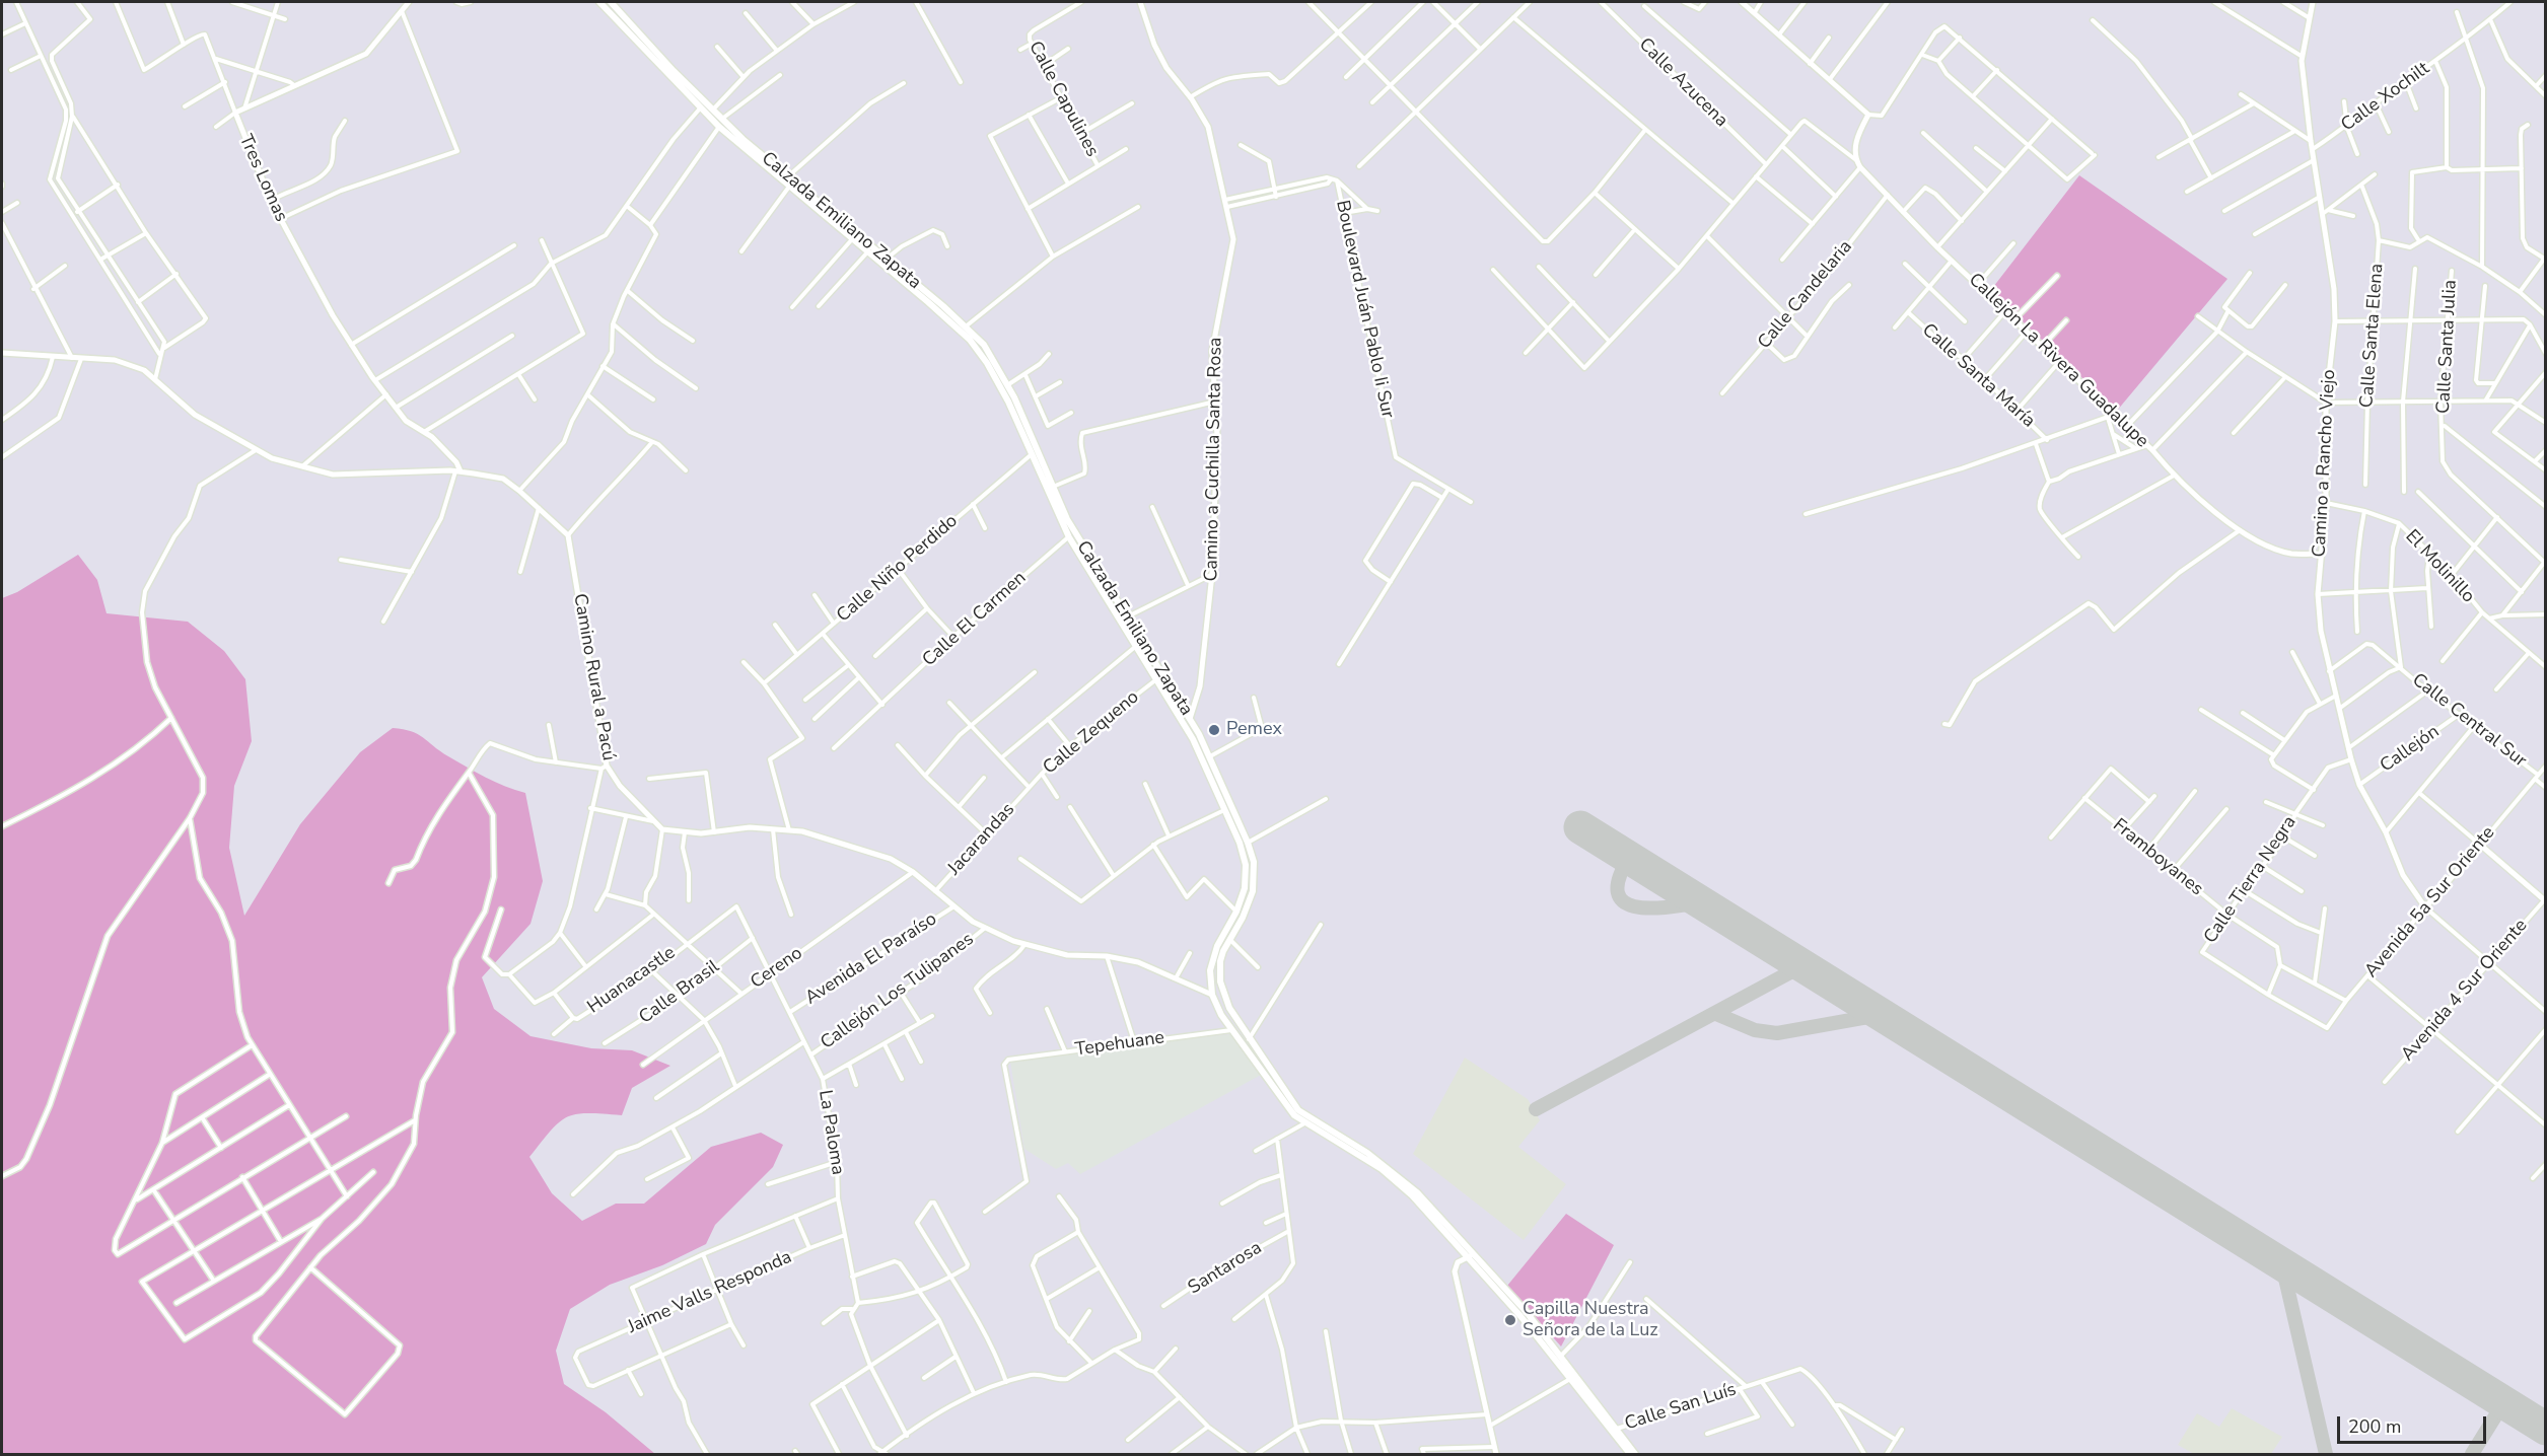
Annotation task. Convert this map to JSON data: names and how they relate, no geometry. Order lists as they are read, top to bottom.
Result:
{
  "streets": {
    "main road": ["Calzada Emiliano Zapata"],
    "street": [
      "Calle Azucena",
      "Calle Xochilt",
      "Calle Capulines",
      "Tres Lomas",
      "Calle Candelaria",
      "Boulevard Juán Pablo Ii Sur",
      "Calle Santa Elena",
      "Calle Santa Julia",
      "Callejón La Rivera Guadalupe",
      "Calle Santa María",
      "Camino a Cuchilla Santa Rosa",
      "Camino a Rancho Viejo",
      "El Molinillo",
      "Calle Niño Perdido",
      "Calle El Carmen",
      "Camino Rural a Pacú",
      "Calle Central Sur",
      "Calle Zequeno",
      "Callejón",
      "Jacarandas",
      "Framboyanes",
      "Calle Tierra Negra",
      "Avenida 5a Sur Oriente",
      "Avenida El Paraíso",
      "Cereno",
      "Huanacastle",
      "Avenida 4 Sur Oriente",
      "Callejón Los Tulipanes",
      "Calle Brasil",
      "Tepehuane",
      "La Paloma",
      "Santarosa",
      "Jaime Valls Responda",
      "Calle San Luís"
    ]
  },
  "crossings": [
    ["Calle Xochilt", "Camino a Rancho Viejo"],
    ["Calzada Emiliano Zapata", "Camino a Cuchilla Santa Rosa"],
    ["Calzada Emiliano Zapata", "Calle Niño Perdido"],
    ["Calzada Emiliano Zapata", "Calle El Carmen"],
    ["Calzada Emiliano Zapata", "Calle Zequeno"],
    ["Calzada Emiliano Zapata", "Tepehuane"],
    ["Calzada Emiliano Zapata", "Calle San Luís"],
    ["Calle Candelaria", "Callejón La Rivera Guadalupe"],
    ["Callejón La Rivera Guadalupe", "Camino a Rancho Viejo"],
    ["Camino a Rancho Viejo", "El Molinillo"],
    ["Camino a Rancho Viejo", "Calle Central Sur"],
    ["Camino a Rancho Viejo", "Callejón"],
    ["Camino a Rancho Viejo", "Calle Tierra Negra"],
    ["Camino a Rancho Viejo", "Avenida 5a Sur Oriente"],
    ["Calle Central Sur", "Callejón"],
    ["Calle Central Sur", "Avenida 5a Sur Oriente"],
    ["Calle Zequeno", "Jacarandas"],
    ["Framboyanes", "Calle Tierra Negra"],
    ["Calle Tierra Negra", "Avenida 5a Sur Oriente"],
    ["Avenida El Paraíso", "La Paloma"],
    ["Cereno", "La Paloma"],
    ["Huanacastle", "La Paloma"],
    ["Callejón Los Tulipanes", "La Paloma"],
    ["Calle Brasil", "La Paloma"],
    ["La Paloma", "Jaime Valls Responda"]
  ],
  "places": ["Pemex", "Capilla Nuestra Señora de la Luz"],
  "scale_bar": "200 m"
}
